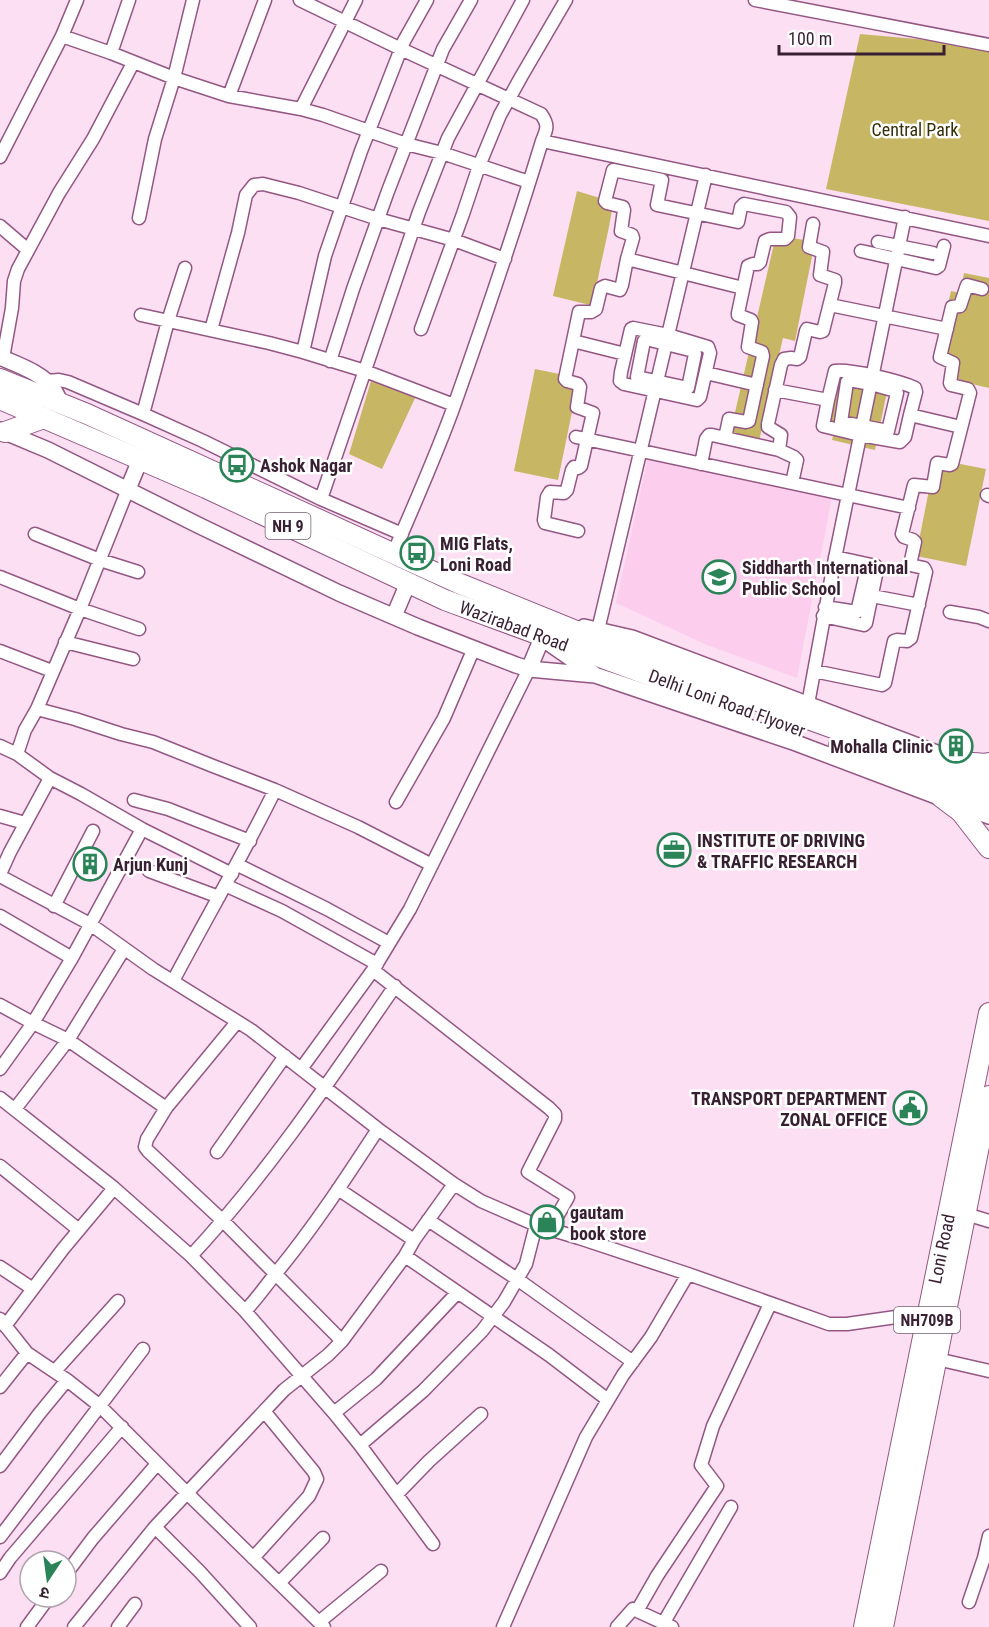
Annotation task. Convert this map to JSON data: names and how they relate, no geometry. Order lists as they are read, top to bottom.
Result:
{
  "streets": {
    "highway": [
      "NH 9",
      "Wazirabad Road",
      "Delhi Loni Road Flyover",
      "Loni Road",
      "NH709B"
    ]
  },
  "crossings": [
    ["NH 9", "Wazirabad Road"],
    ["Wazirabad Road", "Delhi Loni Road Flyover"]
  ],
  "parks": ["Central Park"],
  "places": {
    "bus stop": ["Ashok Nagar", "MIG Flats, Loni Road"],
    "school or university": ["Siddharth International Public School"],
    "building": ["Mohalla Clinic", "Arjun Kunj"],
    "office": ["INSTITUTE OF DRIVING & TRAFFIC RESEARCH"],
    "public building": ["TRANSPORT DEPARTMENT ZONAL OFFICE"],
    "shop": ["gautam book store"]
  },
  "scale_bar": "100 m",
  "north": "bottom"
}
